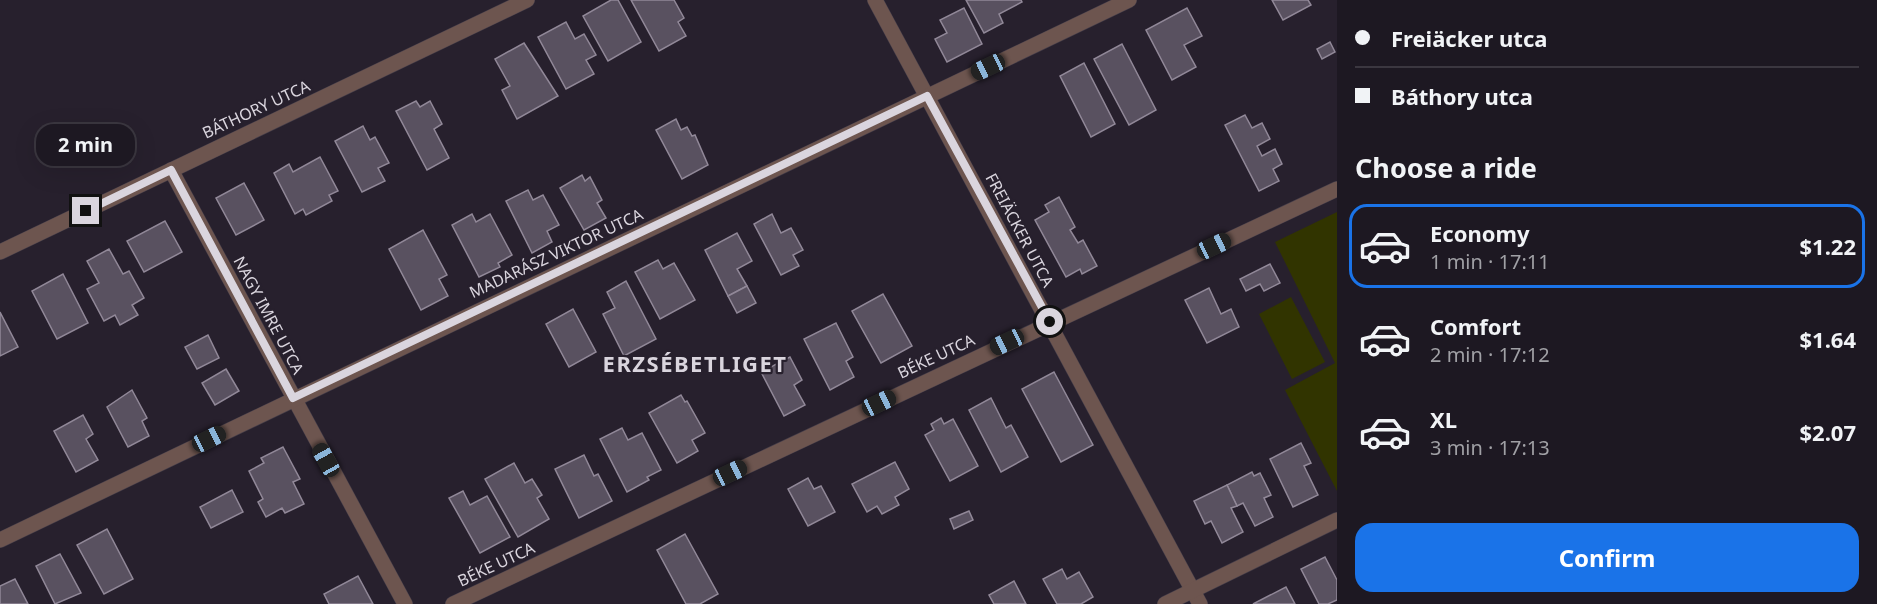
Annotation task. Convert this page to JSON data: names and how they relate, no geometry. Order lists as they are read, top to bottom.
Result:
{
  "streets": {
    "street": [
      "BÁTHORY UTCA",
      "FREIÄCKER UTCA",
      "MADARÁSZ VIKTOR UTCA",
      "NAGY IMRE UTCA",
      "BÉKE UTCA"
    ]
  },
  "crossings": [
    ["BÁTHORY UTCA", "NAGY IMRE UTCA"],
    ["FREIÄCKER UTCA", "MADARÁSZ VIKTOR UTCA"],
    ["FREIÄCKER UTCA", "BÉKE UTCA"],
    ["MADARÁSZ VIKTOR UTCA", "NAGY IMRE UTCA"]
  ],
  "districts": ["ERZSÉBETLIGET"],
  "page": {
    "banner": ["Freiäcker utca", "Báthory utca"],
    "bubble": "2 min",
    "heading": "Choose a ride",
    "list": [
      {
        "name": "Economy",
        "note": "1 min · 17:11",
        "value": "$1.22"
      },
      {
        "name": "Comfort",
        "note": "2 min · 17:12",
        "value": "$1.64"
      },
      {
        "name": "XL",
        "note": "3 min · 17:13",
        "value": "$2.07"
      }
    ],
    "buttons": "Confirm"
  }
}
